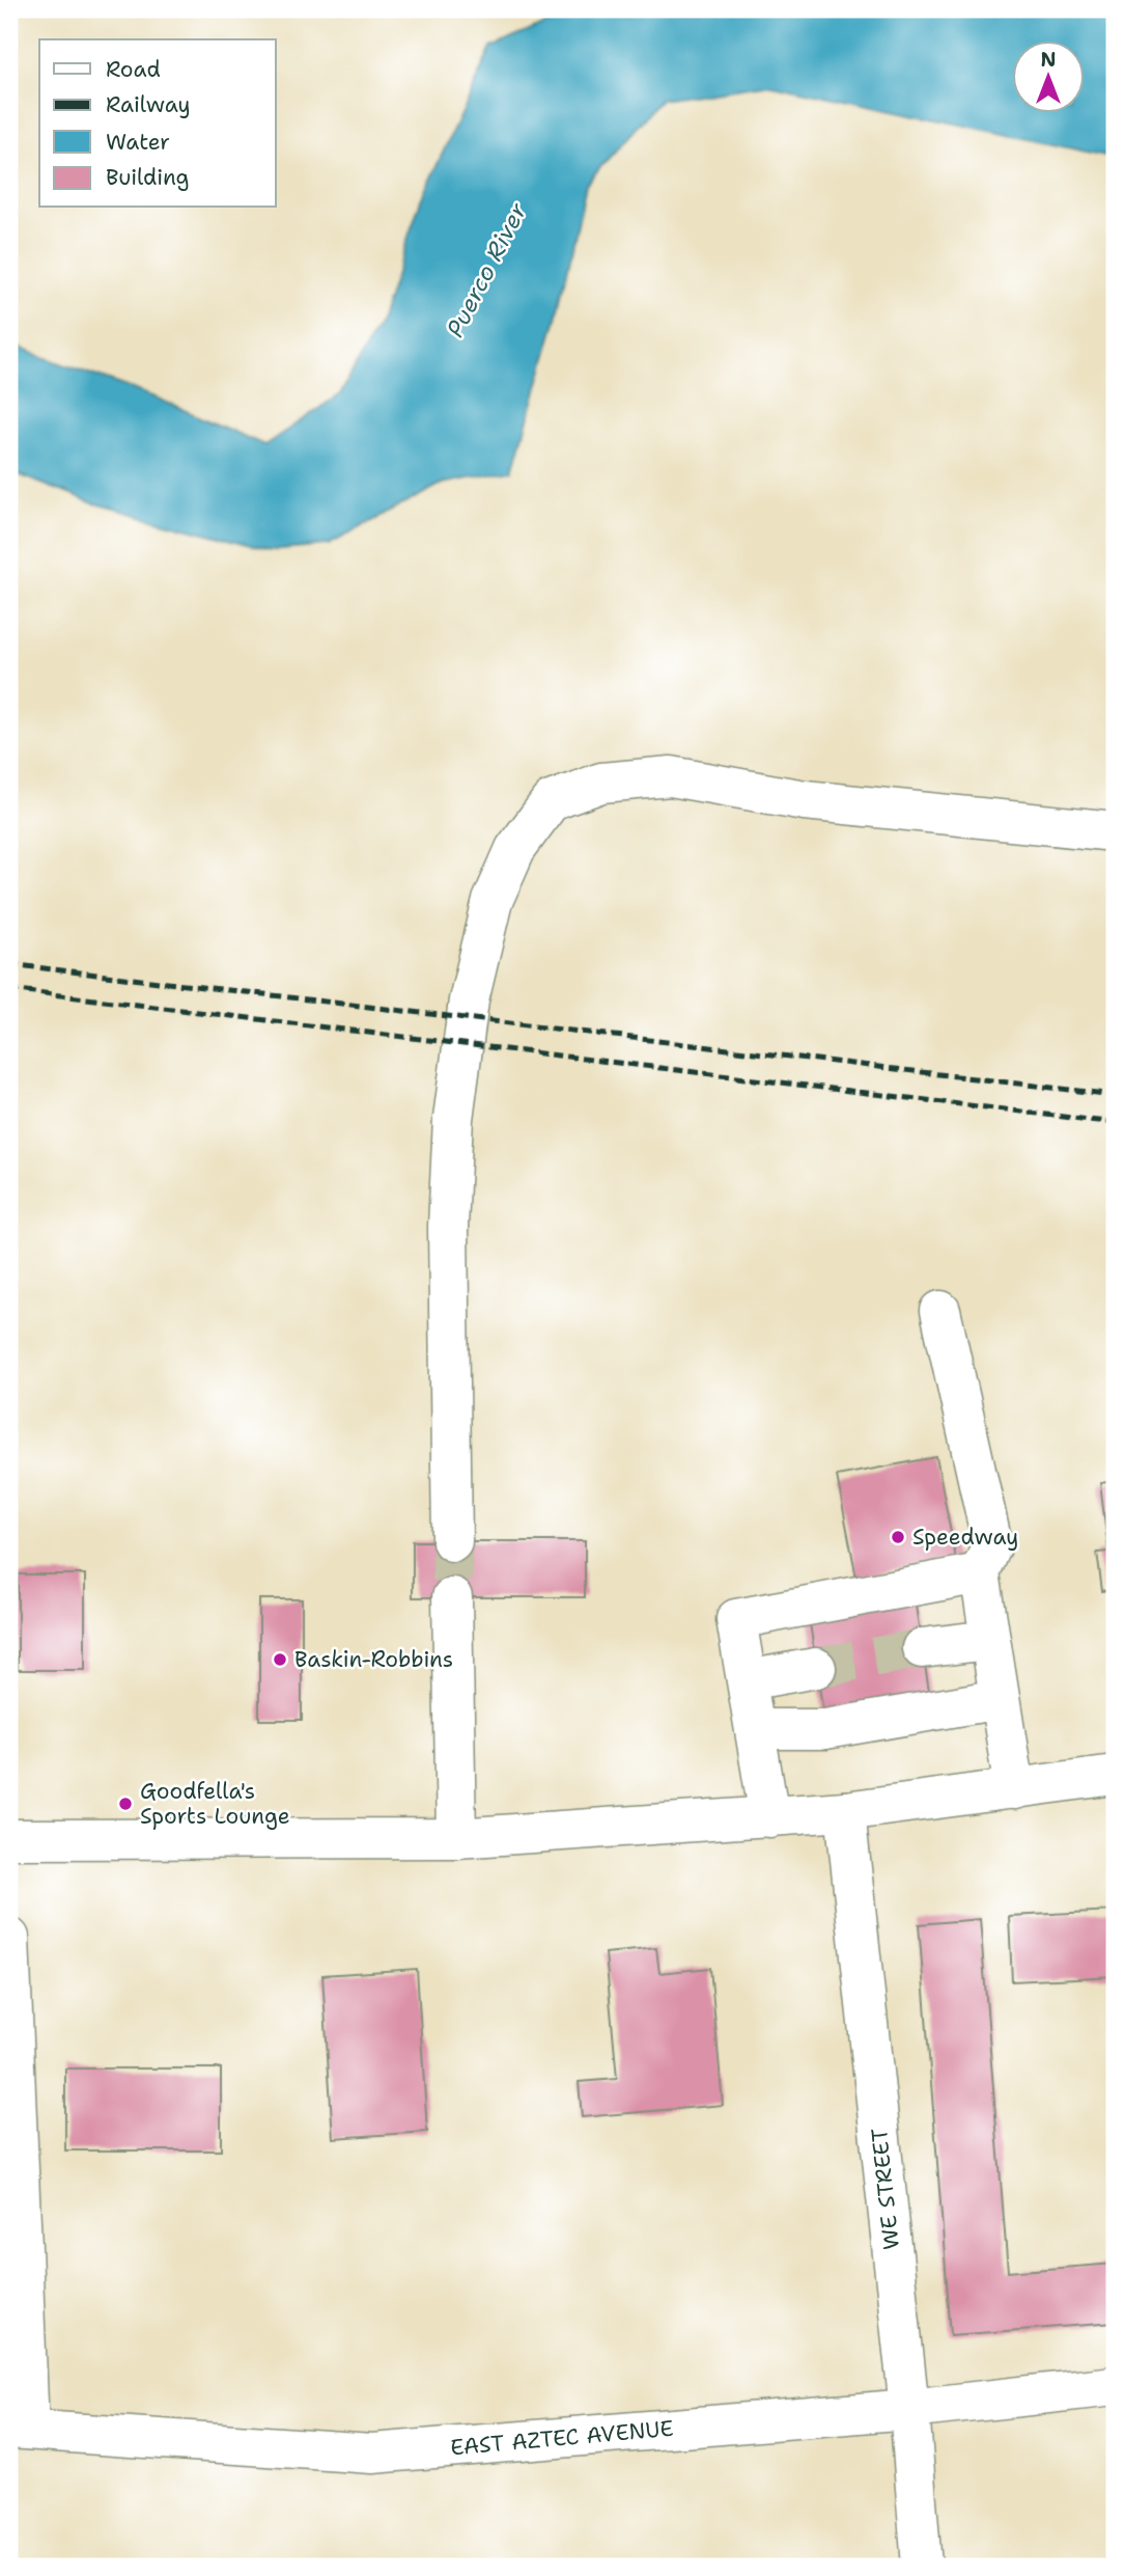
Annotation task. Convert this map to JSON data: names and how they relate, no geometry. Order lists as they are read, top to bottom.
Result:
{
  "streets": {
    "street": ["WE STREET", "EAST AZTEC AVENUE"]
  },
  "crossings": [
    ["WE STREET", "EAST AZTEC AVENUE"]
  ],
  "water": ["Puerco River"],
  "places": ["Speedway", "Baskin-Robbins", "Goodfella's Sports Lounge"],
  "legend": [
    "Road",
    "Railway",
    "Water",
    "Building"
  ],
  "north": "top"
}
